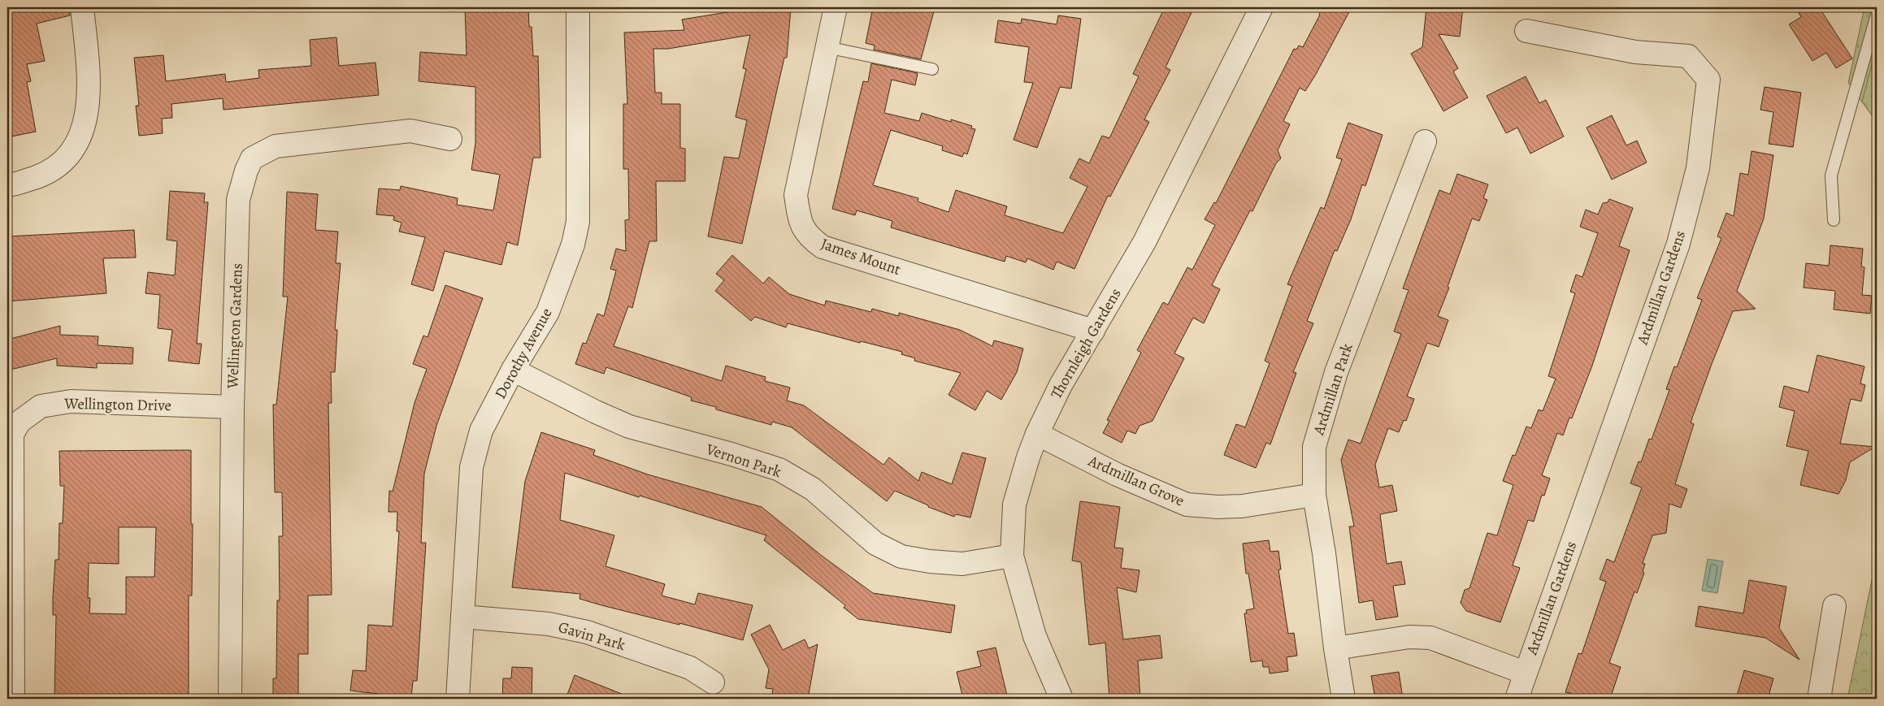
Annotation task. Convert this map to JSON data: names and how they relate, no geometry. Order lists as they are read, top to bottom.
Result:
{
  "streets": {
    "street": [
      "James Mount",
      "Ardmillan Gardens",
      "Wellington Gardens",
      "Thornleigh Gardens",
      "Dorothy Avenue",
      "Ardmillan Park",
      "Wellington Drive",
      "Vernon Park",
      "Ardmillan Grove",
      "Gavin Park"
    ]
  },
  "crossings": [
    ["James Mount", "Thornleigh Gardens"],
    ["Ardmillan Gardens", "Ardmillan Park"],
    ["Wellington Gardens", "Wellington Drive"],
    ["Thornleigh Gardens", "Vernon Park"],
    ["Thornleigh Gardens", "Ardmillan Grove"],
    ["Dorothy Avenue", "Vernon Park"],
    ["Dorothy Avenue", "Gavin Park"],
    ["Ardmillan Park", "Ardmillan Grove"]
  ]
}
